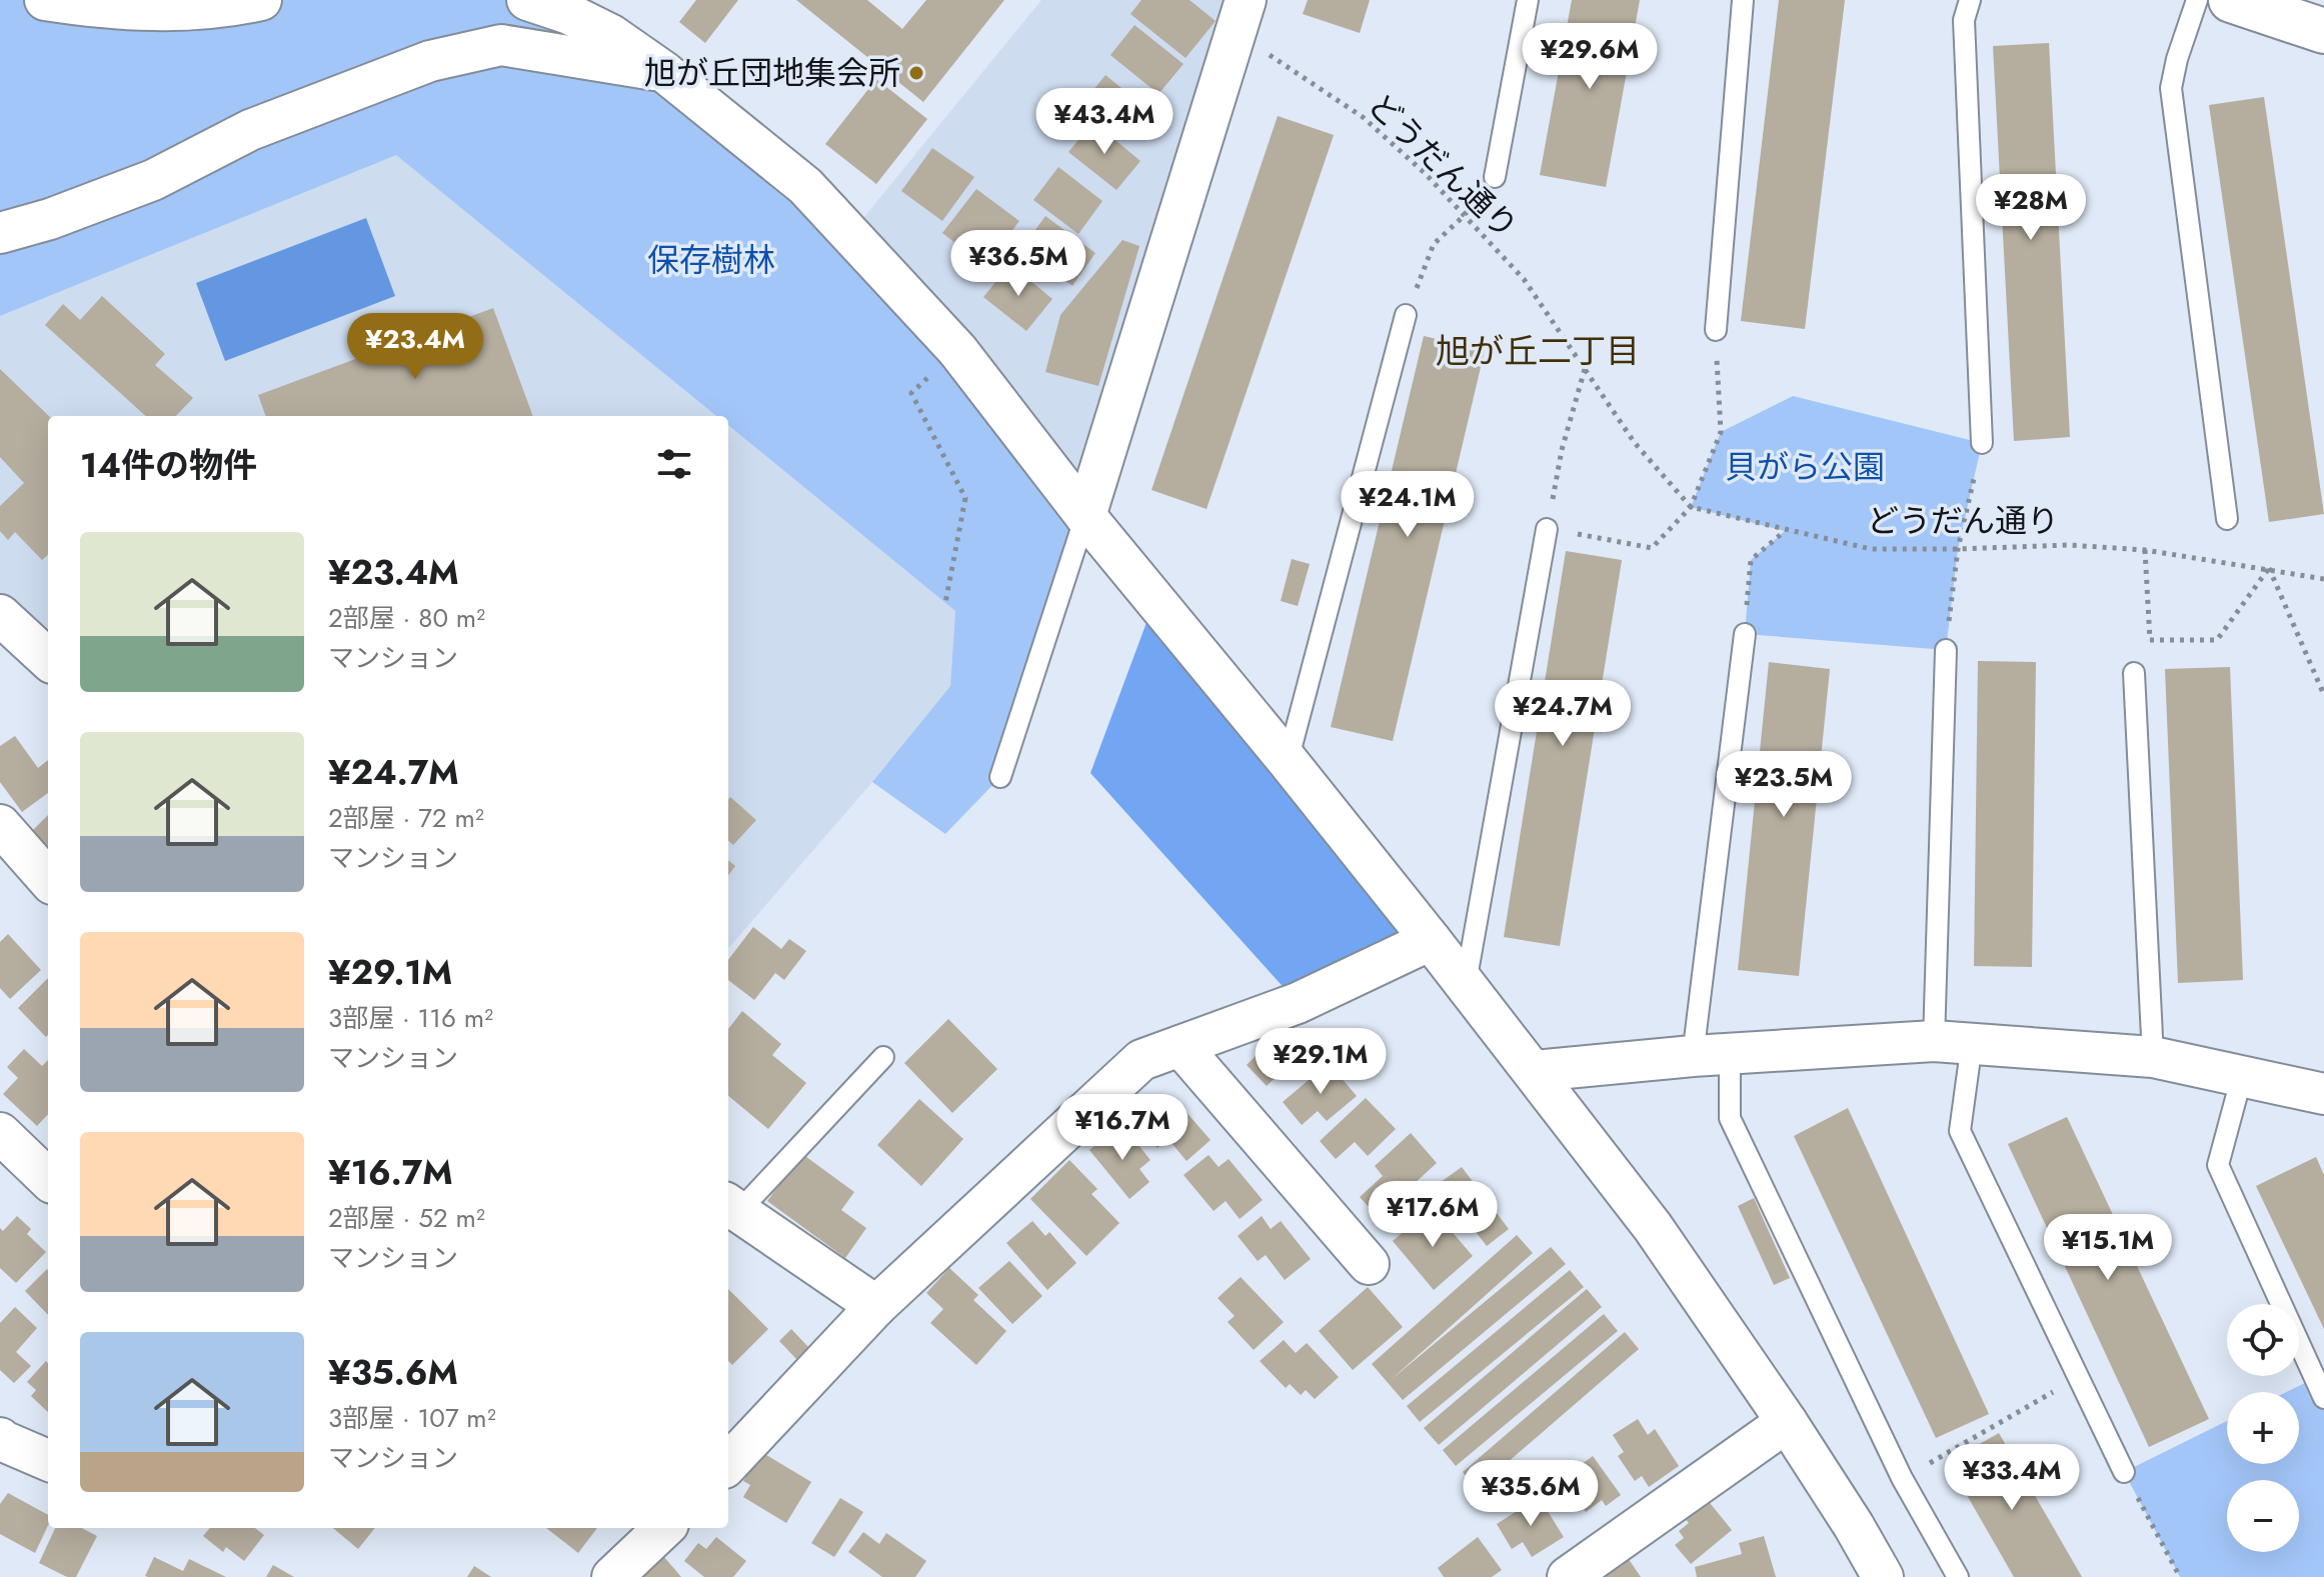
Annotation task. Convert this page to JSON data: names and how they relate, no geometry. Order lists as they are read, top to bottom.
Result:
{
  "streets": {
    "path": ["どうだん通り"]
  },
  "districts": ["旭が丘二丁目"],
  "parks": ["保存樹林", "貝がら公園"],
  "places": ["旭が丘団地集会所"],
  "page": {
    "price": [
      "¥29.6M",
      "¥43.4M",
      "¥28M",
      "¥36.5M",
      "¥23.4M",
      "¥24.1M",
      "¥24.7M",
      "¥23.5M",
      "¥29.1M",
      "¥16.7M",
      "¥17.6M",
      "¥15.1M",
      "¥33.4M",
      "¥35.6M"
    ],
    "heading": "14件の物件",
    "list": [
      {
        "name": "¥23.4M",
        "note": "2部屋 · 80 m² · マンション"
      },
      {
        "name": "¥24.7M",
        "note": "2部屋 · 72 m² · マンション"
      },
      {
        "name": "¥29.1M",
        "note": "3部屋 · 116 m² · マンション"
      },
      {
        "name": "¥16.7M",
        "note": "2部屋 · 52 m² · マンション"
      },
      {
        "name": "¥35.6M",
        "note": "3部屋 · 107 m² · マンション"
      }
    ],
    "map_buttons": ["+", "−"]
  }
}
